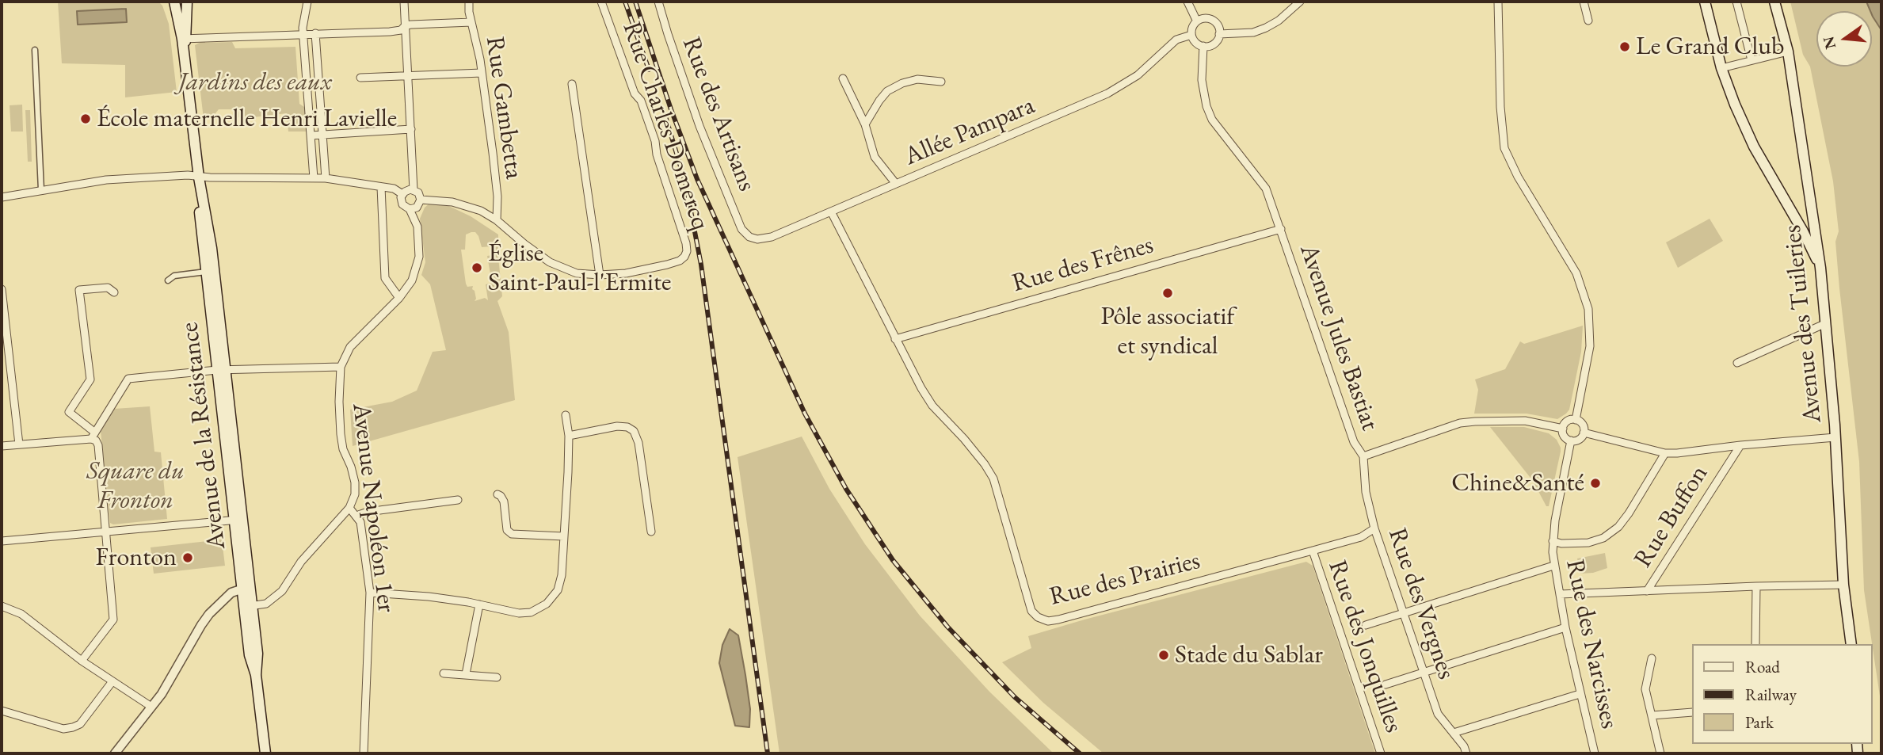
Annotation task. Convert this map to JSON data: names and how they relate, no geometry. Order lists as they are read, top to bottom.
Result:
{
  "streets": {
    "main road": ["Avenue des Tuileries", "Avenue de la Résistance"],
    "street": [
      "Rue Gambetta",
      "Rue des Artisans",
      "Rue Charles Domercq",
      "Allée Pampara",
      "Rue des Frênes",
      "Avenue Jules Bastiat",
      "Avenue Napoléon 1er",
      "Rue Buffon",
      "Rue des Prairies",
      "Rue des Vergnes",
      "Rue des Narcisses",
      "Rue des Jonquilles"
    ]
  },
  "crossings": [
    ["Rue des Artisans", "Allée Pampara"],
    ["Allée Pampara", "Avenue Jules Bastiat"],
    ["Allée Pampara", "Rue des Prairies"],
    ["Rue des Frênes", "Avenue Jules Bastiat"],
    ["Rue des Frênes", "Rue des Prairies"],
    ["Avenue Jules Bastiat", "Rue des Vergnes"],
    ["Avenue Jules Bastiat", "Rue des Narcisses"],
    ["Rue Buffon", "Rue des Narcisses"],
    ["Rue des Prairies", "Rue des Vergnes"],
    ["Rue des Prairies", "Rue des Jonquilles"]
  ],
  "parks": ["Jardins des eaux", "Square du Fronton"],
  "places": [
    "Le Grand Club",
    "École maternelle Henri Lavielle",
    "Église Saint-Paul-l'Ermite",
    "Pôle associatif et syndical",
    "Chine&Santé",
    "Fronton",
    "Stade du Sablar"
  ],
  "legend": ["Road", "Railway", "Park"],
  "north": "left"
}
